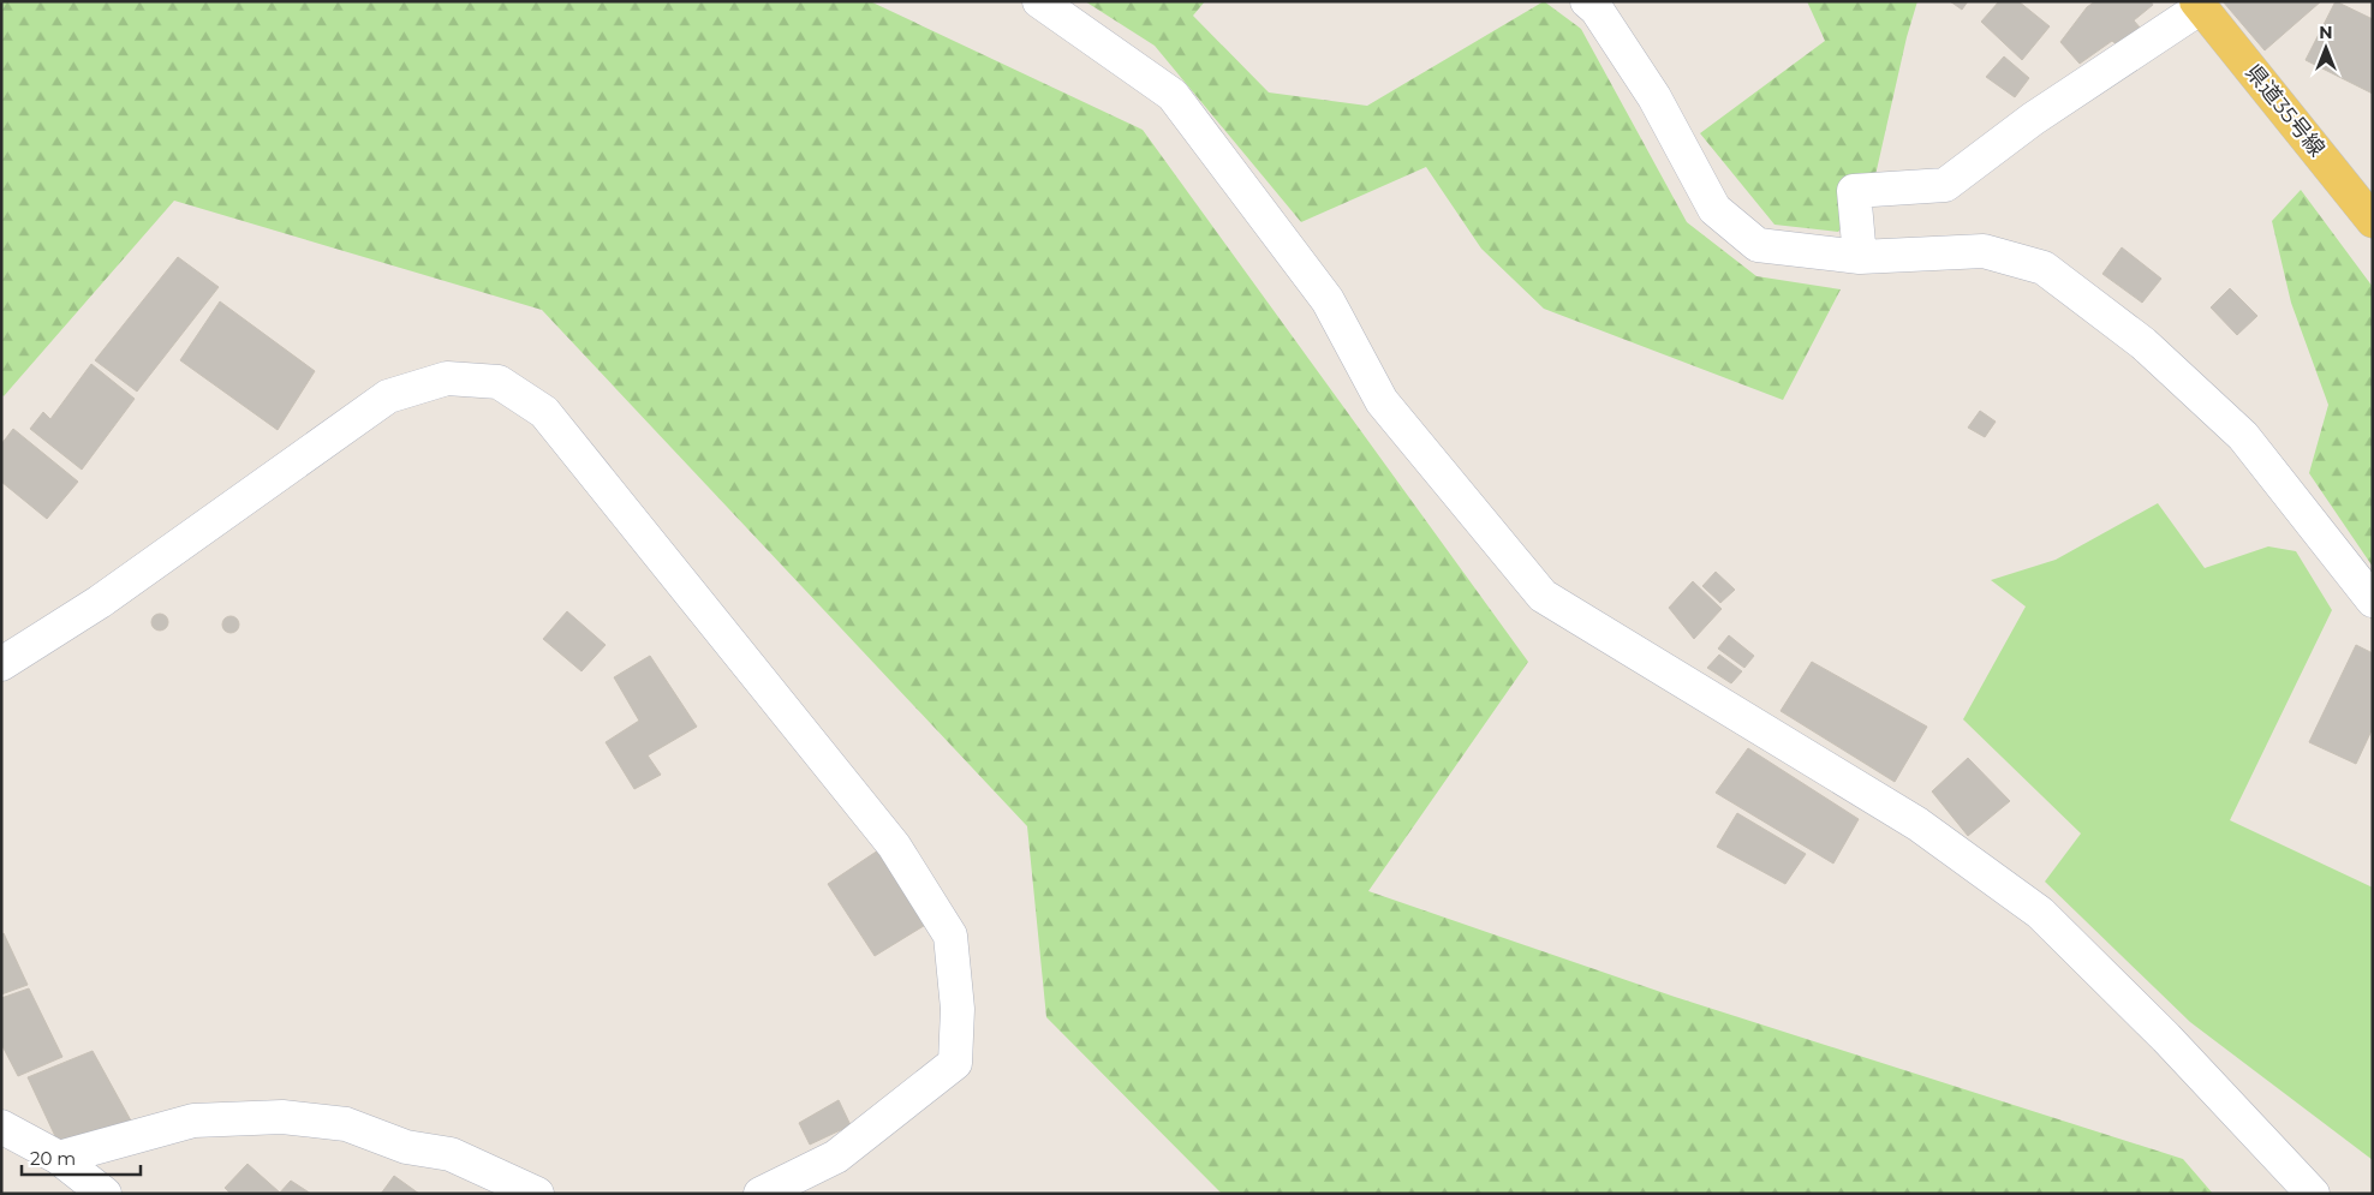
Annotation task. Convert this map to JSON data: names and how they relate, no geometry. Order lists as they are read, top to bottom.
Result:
{
  "streets": {
    "main road": ["県道35号線"]
  },
  "scale_bar": "20 m",
  "north": "top"
}
